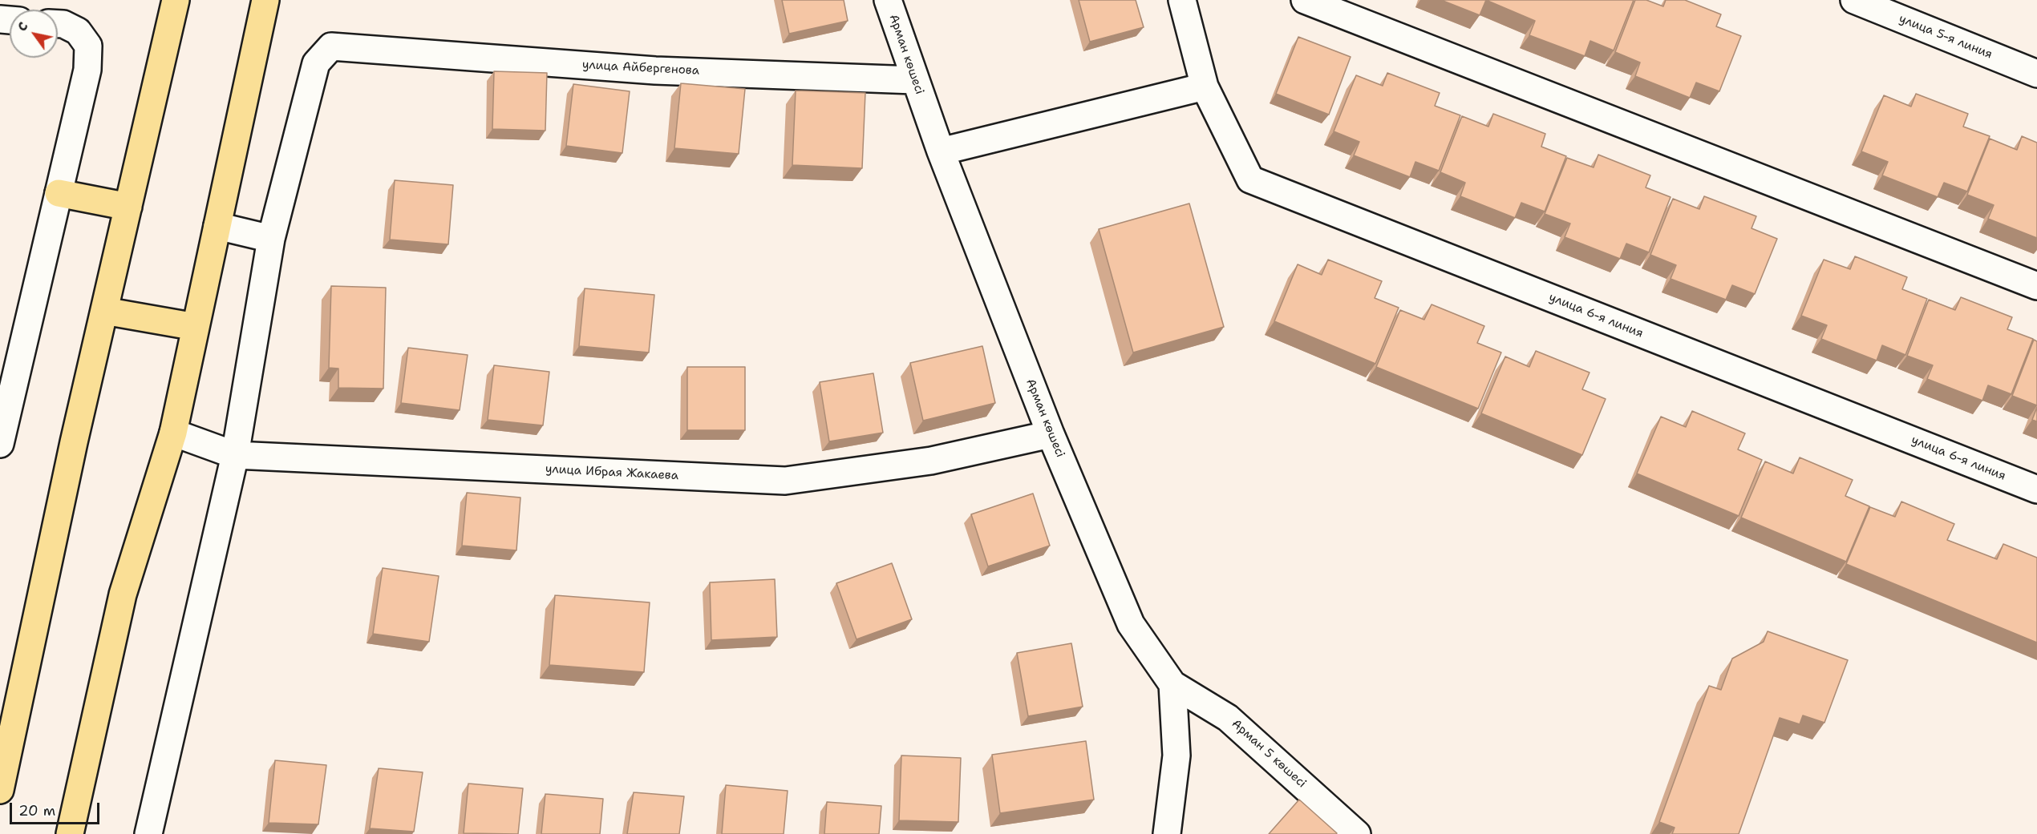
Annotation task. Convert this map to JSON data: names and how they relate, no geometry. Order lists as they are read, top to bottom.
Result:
{
  "streets": {
    "street": [
      "улица 5-я линия",
      "Арман көшесі",
      "улица Айбергенова",
      "улица 6-я линия",
      "улица Ибрая Жакаева",
      "Арман 5 көшесі"
    ]
  },
  "crossings": [
    ["Арман көшесі", "улица Айбергенова"],
    ["Арман көшесі", "улица Ибрая Жакаева"],
    ["Арман көшесі", "Арман 5 көшесі"]
  ],
  "scale_bar": "20 m",
  "north": "top left"
}
